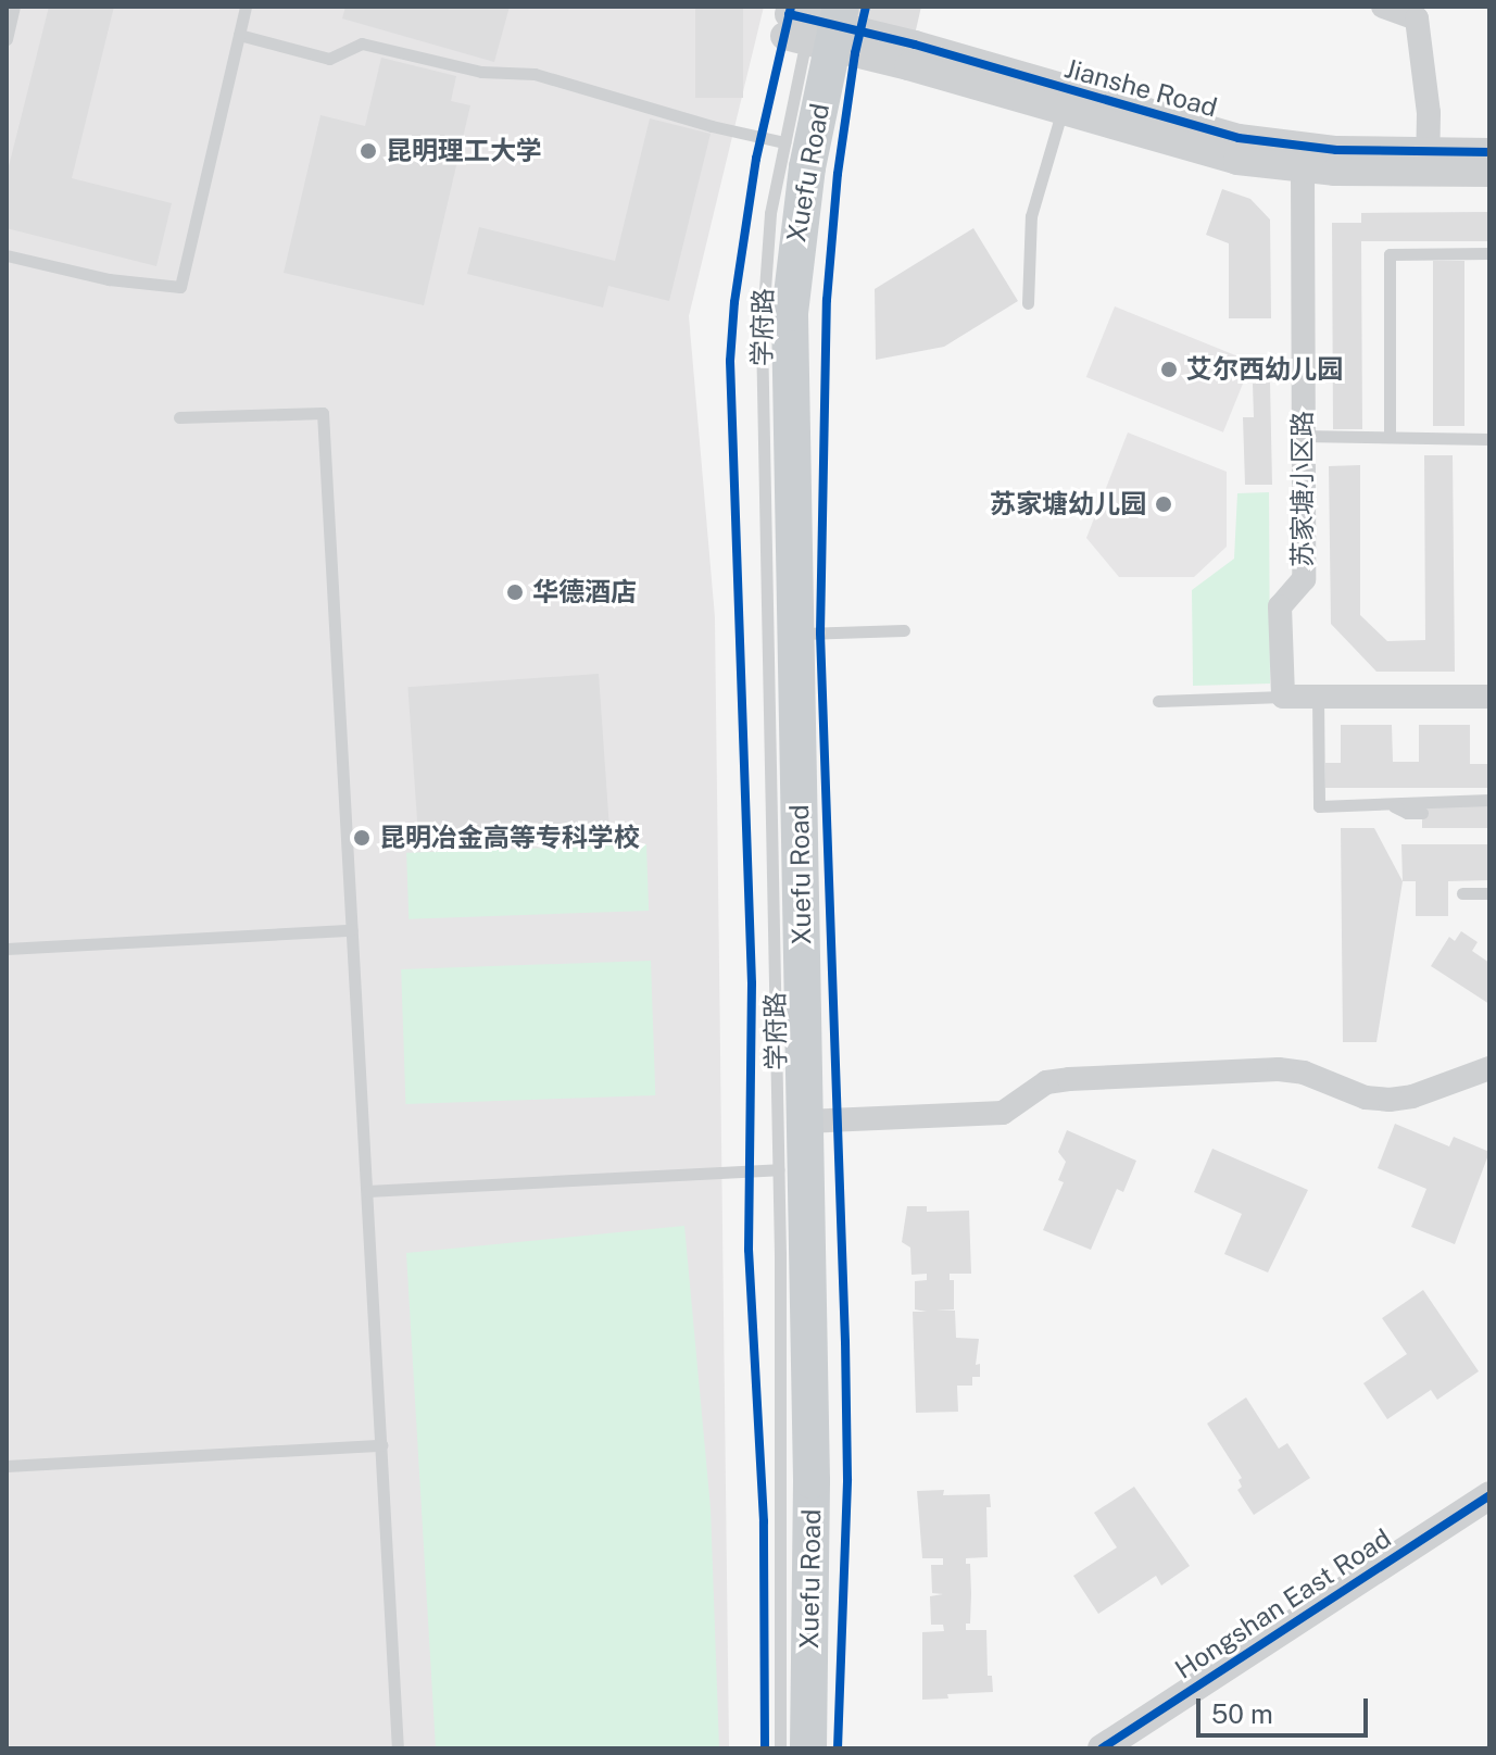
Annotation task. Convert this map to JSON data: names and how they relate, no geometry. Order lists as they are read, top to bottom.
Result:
{
  "streets": {
    "main road": ["Xuefu Road"],
    "street": ["Jianshe Road", "苏家塘小区路", "Hongshan East Road"],
    "lane": ["学府路"]
  },
  "crossings": [
    ["Jianshe Road", "Xuefu Road"],
    ["Jianshe Road", "学府路"],
    ["Jianshe Road", "苏家塘小区路"],
    ["Xuefu Road", "学府路"]
  ],
  "places": [
    "昆明理工大学",
    "艾尔西幼儿园",
    "苏家塘幼儿园",
    "华德酒店",
    "昆明冶金高等专科学校"
  ],
  "scale_bar": "50 m"
}
